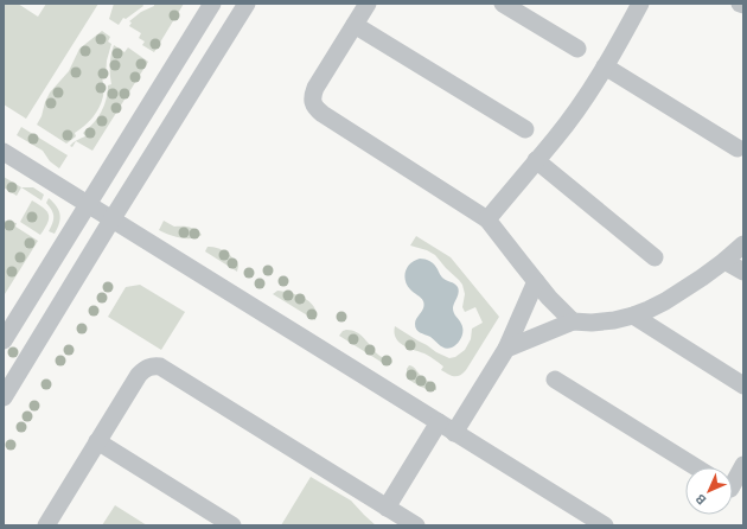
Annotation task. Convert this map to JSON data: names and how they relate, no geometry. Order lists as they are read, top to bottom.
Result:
{
  "north": "bottom left"
}
